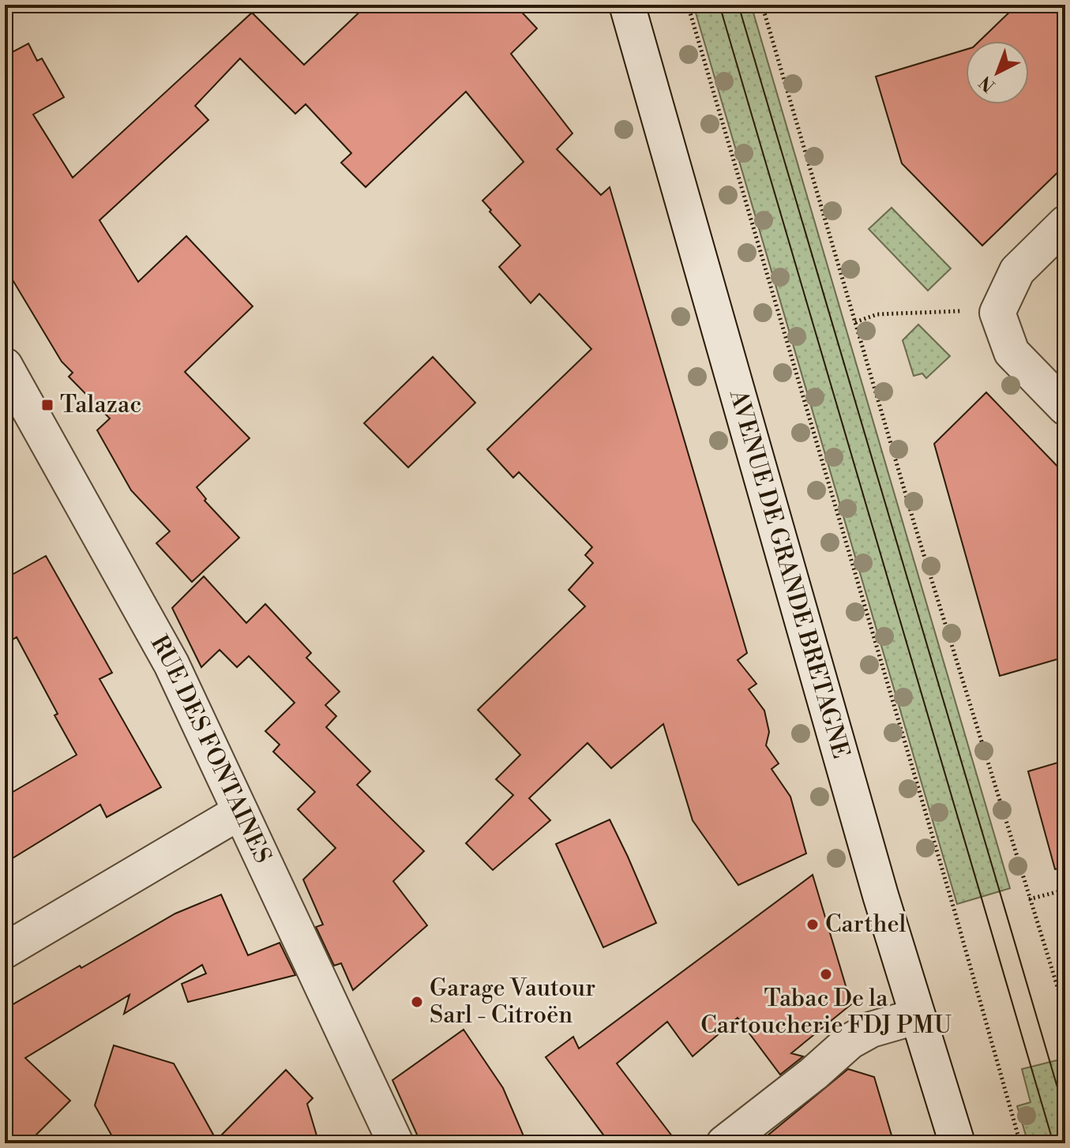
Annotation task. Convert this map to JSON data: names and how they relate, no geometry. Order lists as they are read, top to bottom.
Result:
{
  "streets": {
    "street": ["AVENUE DE GRANDE BRETAGNE", "RUE DES FONTAINES"]
  },
  "places": {
    "transit": ["Talazac"],
    "other": ["Carthel", "Tabac De la Cartoucherie FDJ PMU", "Garage Vautour Sarl - Citroën"]
  },
  "north": "bottom left"
}
